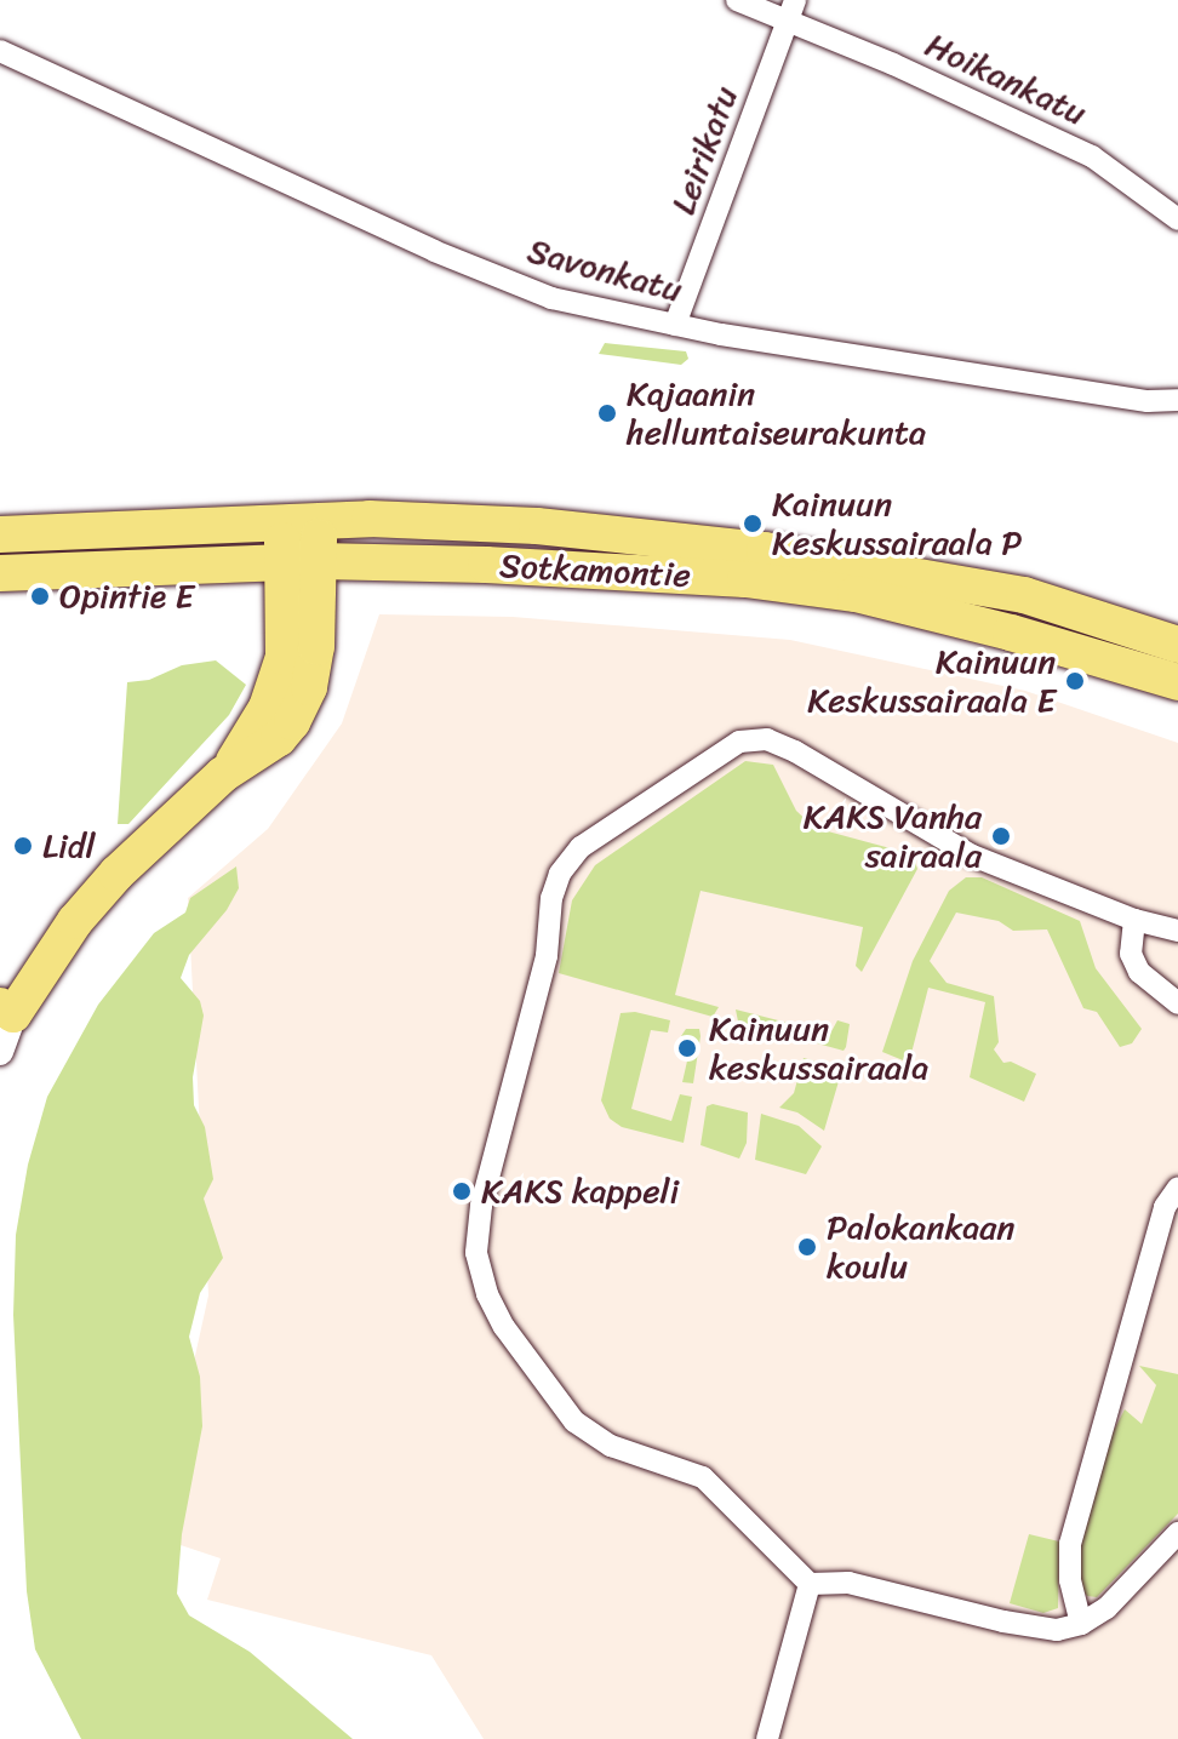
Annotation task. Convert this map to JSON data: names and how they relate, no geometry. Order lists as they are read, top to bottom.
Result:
{
  "streets": {
    "highway": ["Sotkamontie"],
    "street": ["Hoikankatu", "Leirikatu", "Savonkatu"]
  },
  "crossings": [
    ["Hoikankatu", "Leirikatu"],
    ["Leirikatu", "Savonkatu"]
  ],
  "places": [
    "Kajaanin helluntaiseurakunta",
    "Kainuun Keskussairaala P",
    "Opintie E",
    "Kainuun Keskussairaala E",
    "KAKS Vanha sairaala",
    "Lidl",
    "Kainuun keskussairaala",
    "KAKS kappeli",
    "Palokankaan koulu"
  ]
}
